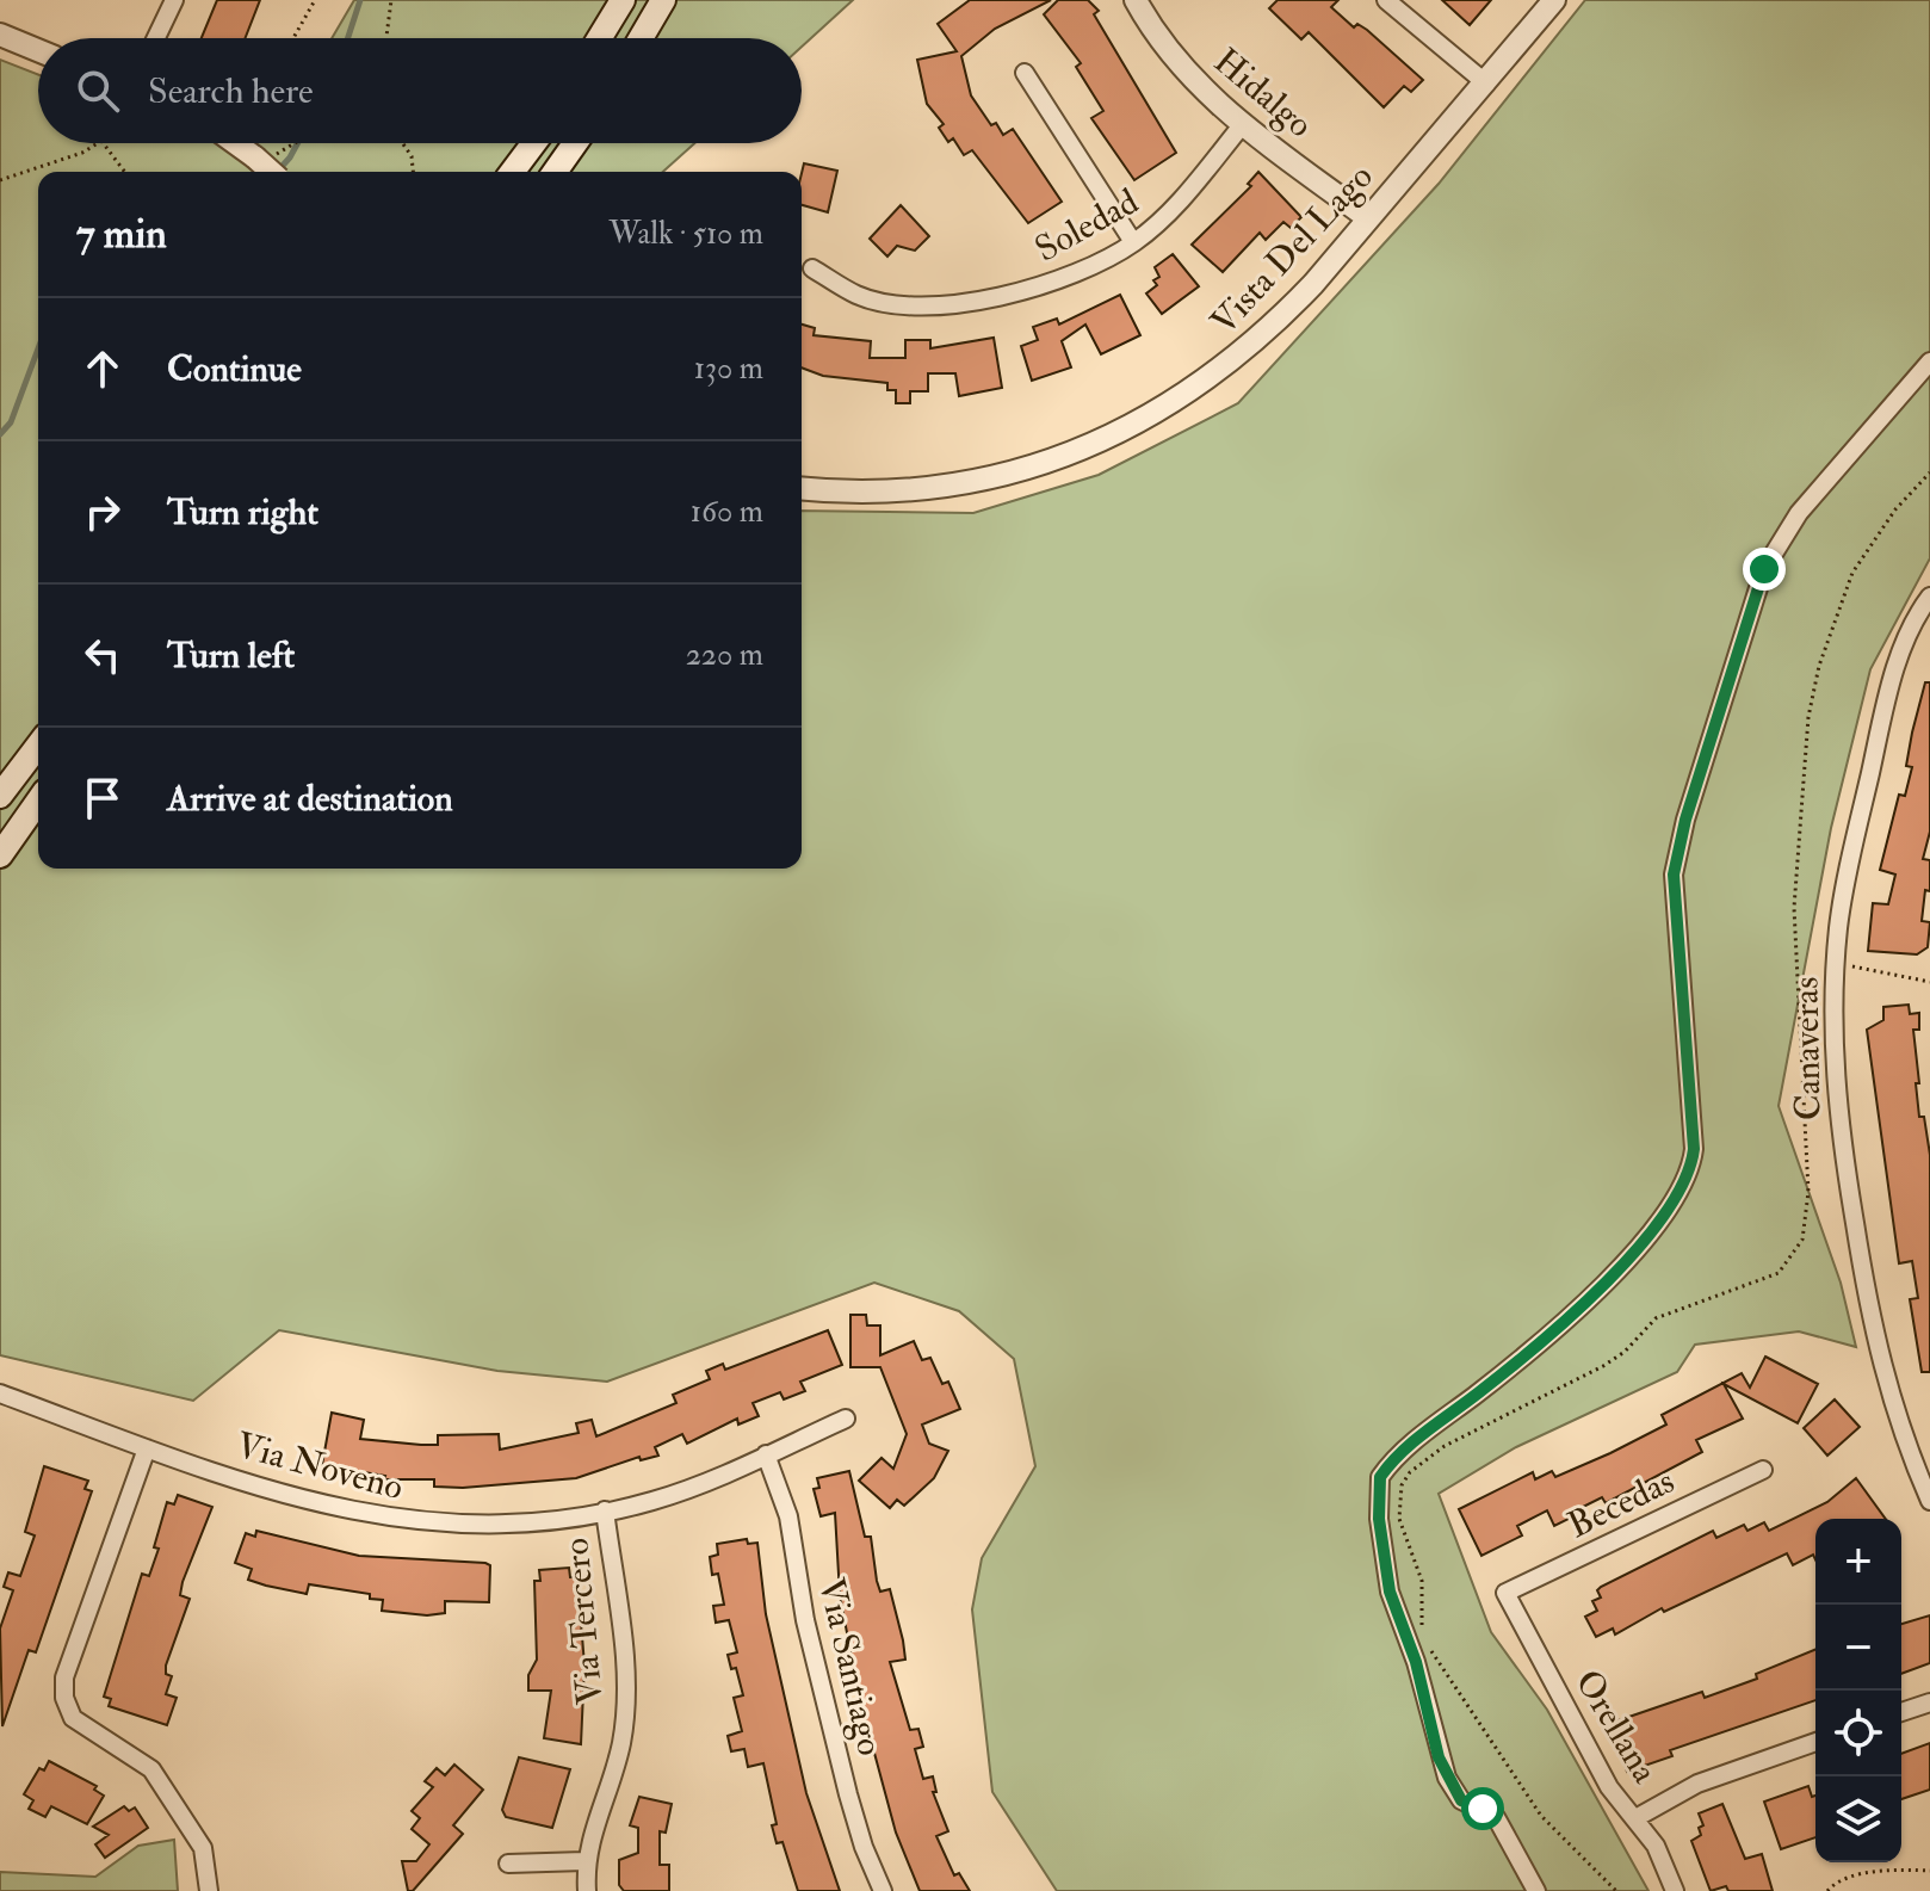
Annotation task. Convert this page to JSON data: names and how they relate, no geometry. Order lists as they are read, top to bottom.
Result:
{
  "streets": {
    "street": [
      "Hidalgo",
      "Soledad",
      "Vista Del Lago",
      "Canaveras",
      "Via Noveno",
      "Becedas",
      "Via Tercero",
      "Via Santiago",
      "Orellana"
    ]
  },
  "crossings": [
    ["Hidalgo", "Soledad"],
    ["Hidalgo", "Vista Del Lago"],
    ["Via Noveno", "Via Tercero"],
    ["Via Noveno", "Via Santiago"],
    ["Becedas", "Orellana"]
  ],
  "page": {
    "search": "Search here",
    "heading": ["7 min", "Walk · 510 m"],
    "list": [
      ["Continue", "130 m"],
      ["Turn right", "160 m"],
      ["Turn left", "220 m"],
      "Arrive at destination"
    ],
    "map_buttons": ["+", "−"]
  }
}
